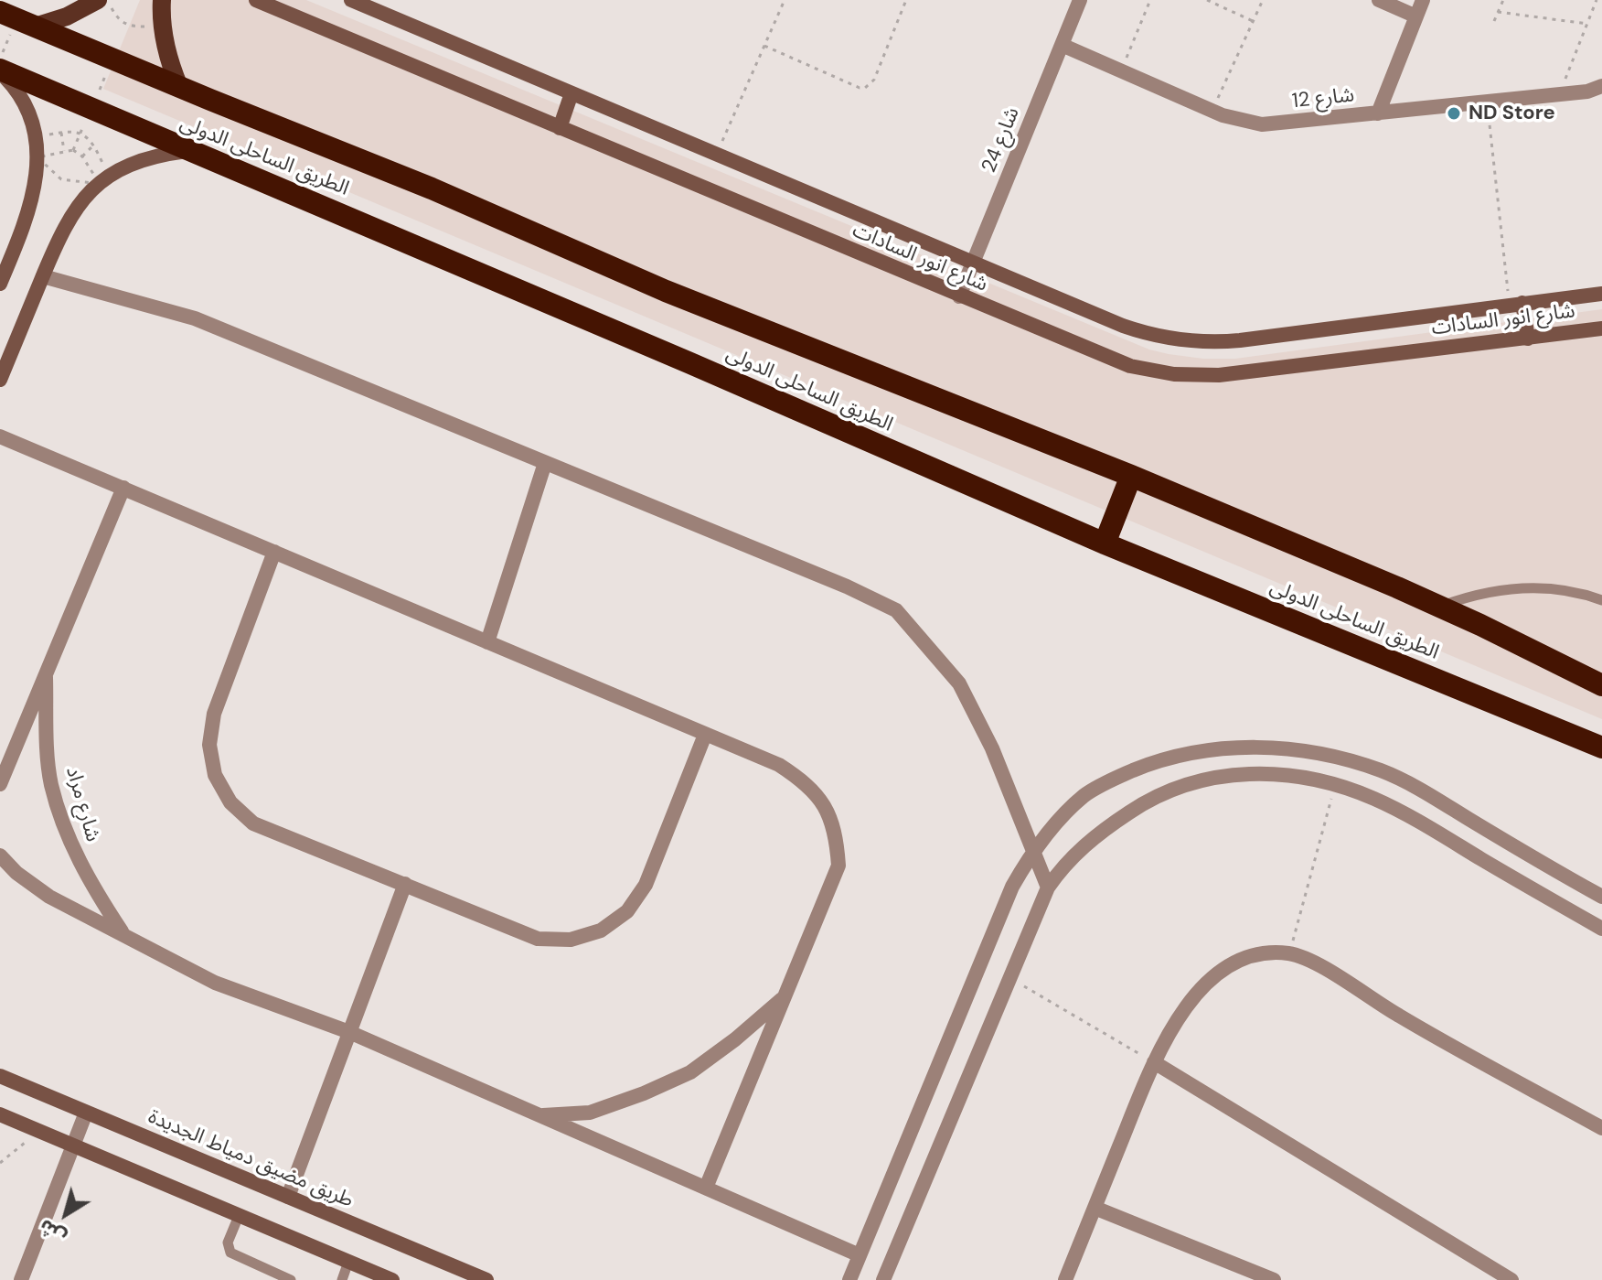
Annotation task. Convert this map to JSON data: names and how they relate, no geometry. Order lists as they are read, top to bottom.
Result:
{
  "streets": {
    "highway": ["الطريق الساحلى الدولى"],
    "main road": ["شارع انور السادات", "طريق مضيق دمياط الجديدة"],
    "street": ["شارع 12", "شارع 24", "شارع مراد"]
  },
  "crossings": [
    ["شارع 12", "شارع 24"],
    ["شارع 24", "شارع انور السادات"]
  ],
  "places": ["ND Store"],
  "north": "bottom left"
}
